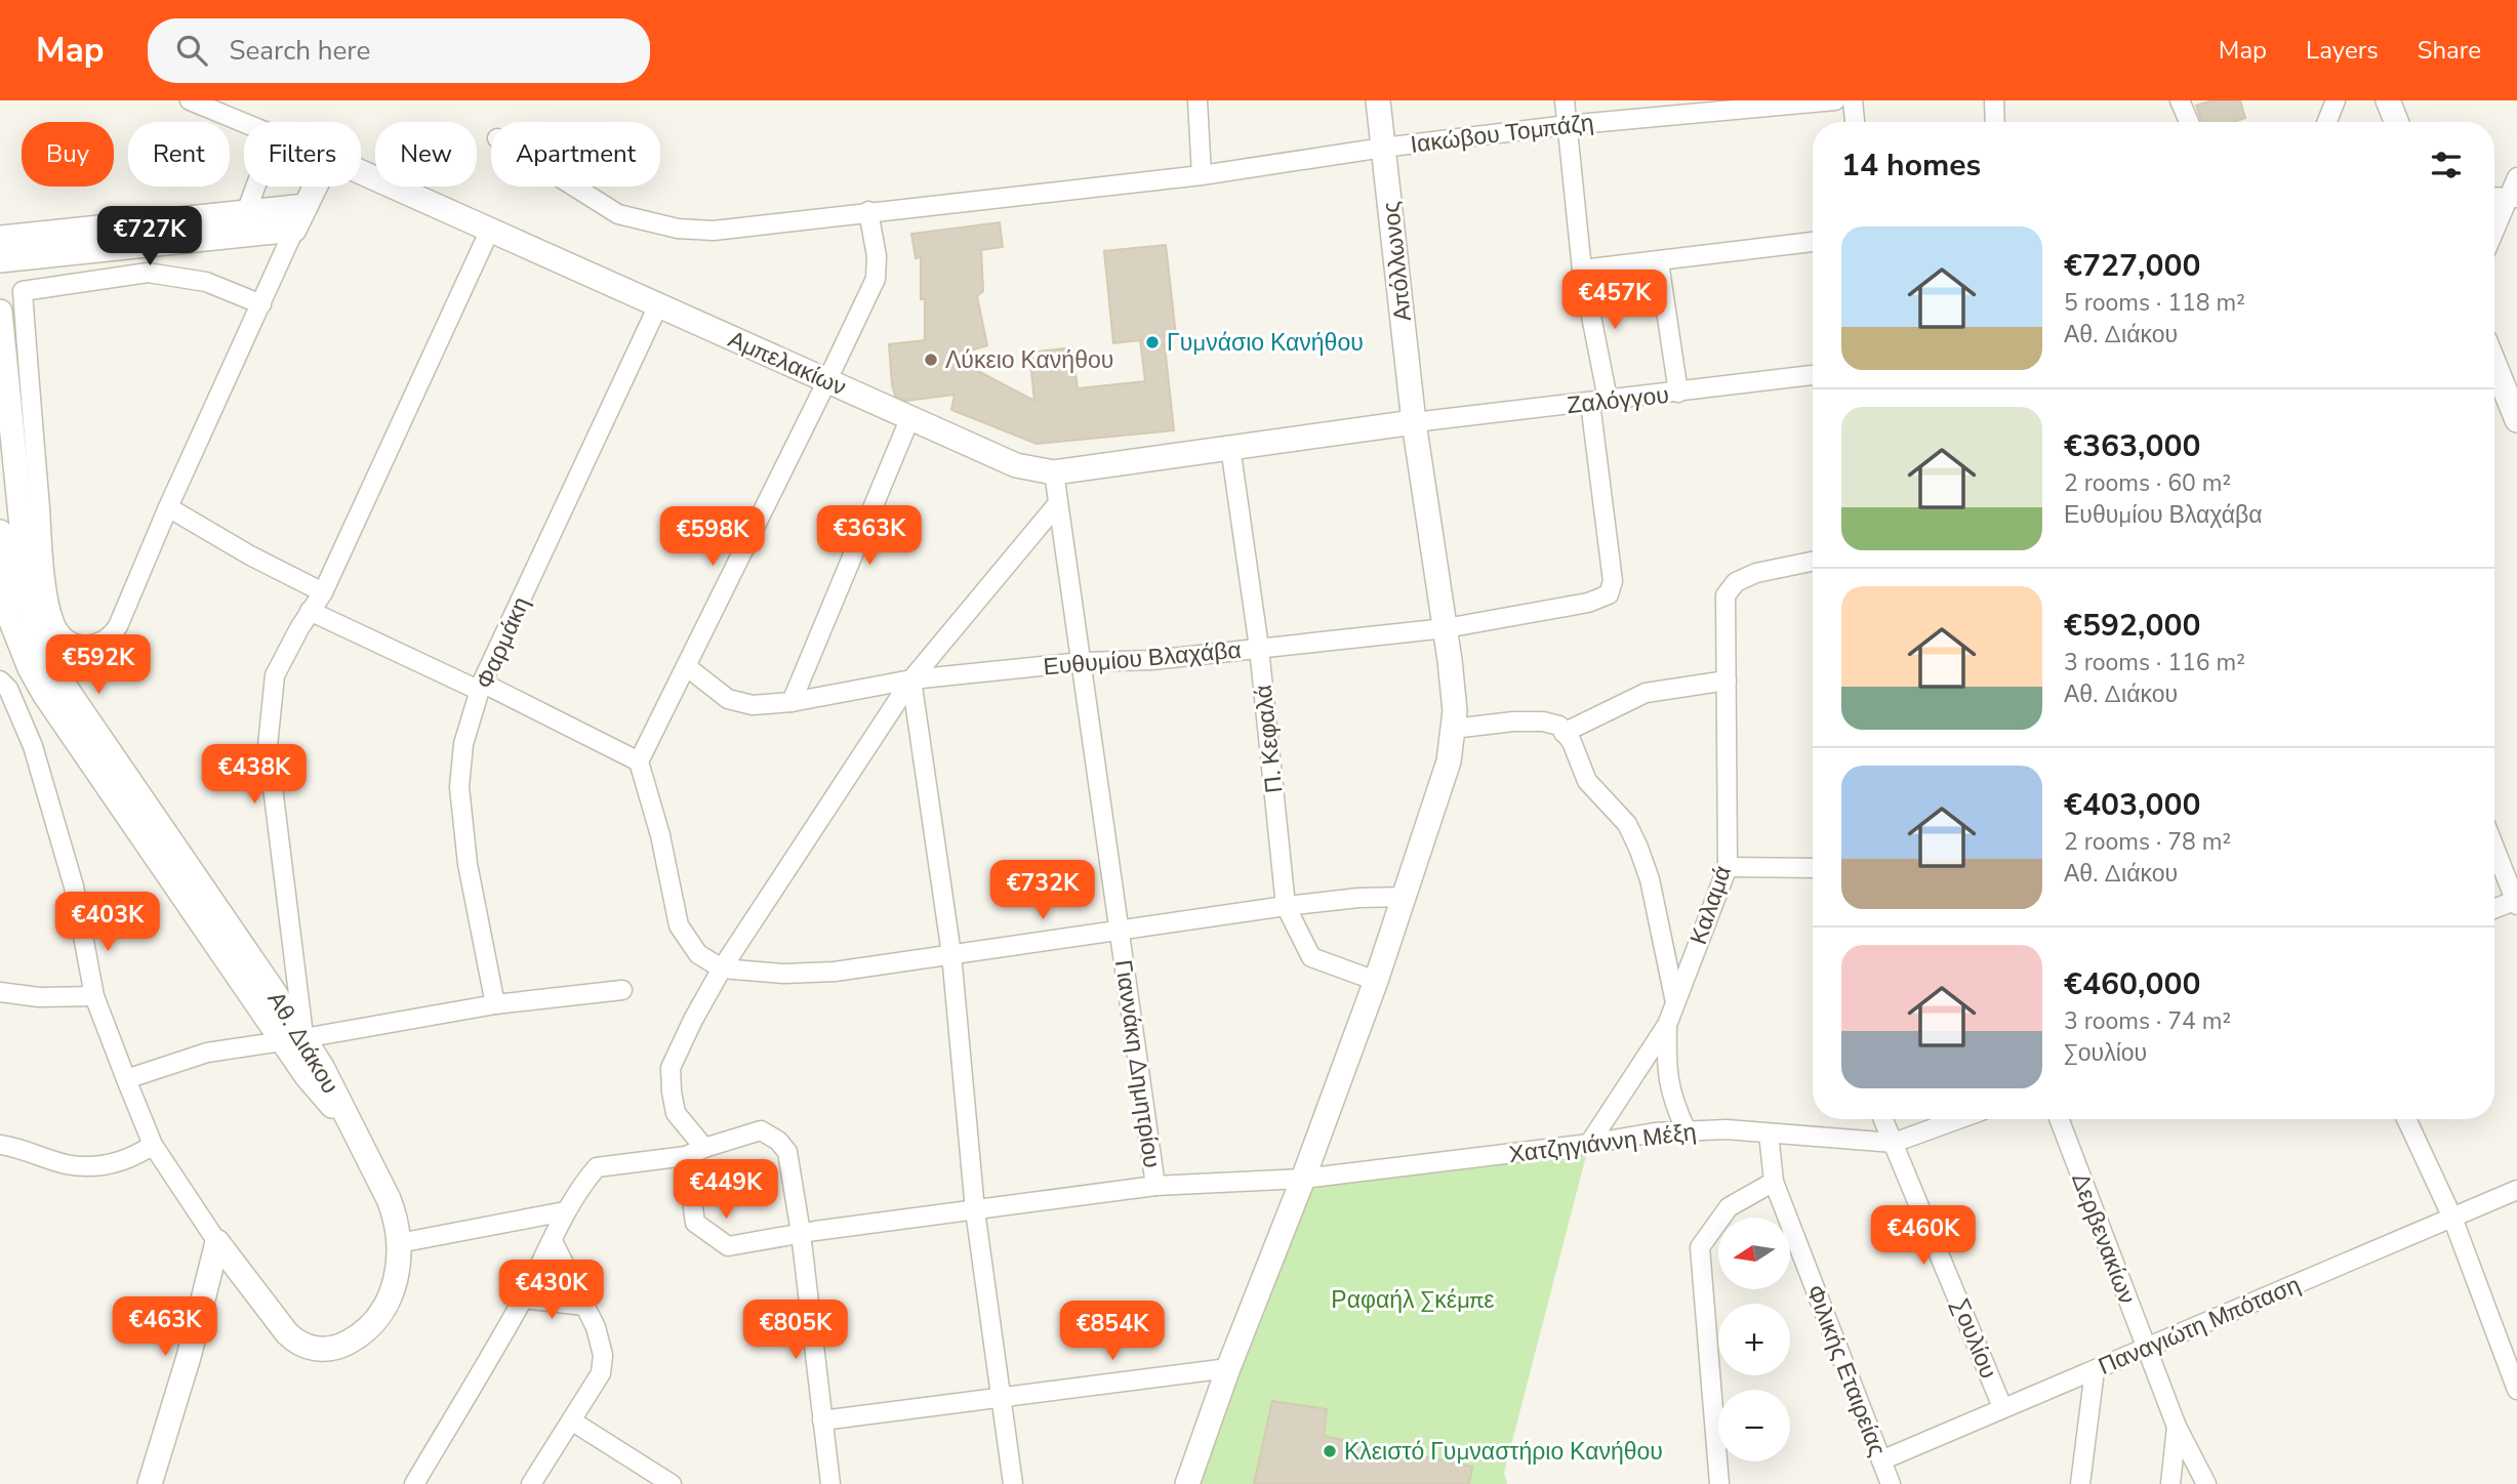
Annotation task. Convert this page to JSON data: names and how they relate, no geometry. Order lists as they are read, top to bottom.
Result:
{
  "streets": {
    "street": [
      "Ιακώβου Τομπάζη",
      "Απόλλωνος",
      "Αμπελακίων",
      "Ζαλόγγου",
      "Φαρμάκη",
      "Ευθυμίου Βλαχάβα",
      "Π. Κεφαλά",
      "Καλαμά",
      "Αθ. Διάκου",
      "Γιαννάκη Δημητρίου",
      "Χατζηγιάννη Μέξη",
      "Δερβενακίων",
      "Παναγιώτη Μπόταση",
      "Σουλίου",
      "Φιλικής Εταιρείας"
    ]
  },
  "crossings": [
    ["Ιακώβου Τομπάζη", "Απόλλωνος"],
    ["Απόλλωνος", "Αμπελακίων"],
    ["Απόλλωνος", "Ζαλόγγου"],
    ["Απόλλωνος", "Ευθυμίου Βλαχάβα"],
    ["Απόλλωνος", "Π. Κεφαλά"],
    ["Απόλλωνος", "Χατζηγιάννη Μέξη"],
    ["Αμπελακίων", "Ζαλόγγου"],
    ["Αμπελακίων", "Φαρμάκη"],
    ["Αμπελακίων", "Π. Κεφαλά"],
    ["Αμπελακίων", "Γιαννάκη Δημητρίου"],
    ["Ζαλόγγου", "Ευθυμίου Βλαχάβα"],
    ["Ευθυμίου Βλαχάβα", "Π. Κεφαλά"],
    ["Ευθυμίου Βλαχάβα", "Γιαννάκη Δημητρίου"],
    ["Καλαμά", "Χατζηγιάννη Μέξη"],
    ["Γιαννάκη Δημητρίου", "Χατζηγιάννη Μέξη"],
    ["Χατζηγιάννη Μέξη", "Σουλίου"],
    ["Χατζηγιάννη Μέξη", "Φιλικής Εταιρείας"],
    ["Δερβενακίων", "Παναγιώτη Μπόταση"],
    ["Παναγιώτη Μπόταση", "Σουλίου"],
    ["Παναγιώτη Μπόταση", "Φιλικής Εταιρείας"]
  ],
  "parks": ["Ραφαήλ Σκέμπε"],
  "places": ["Γυμνάσιο Κανήθου", "Λύκειο Κανήθου", "Κλειστό Γυμναστήριο Κανήθου"],
  "north": "left",
  "page": {
    "header": "Map",
    "search": "Search here",
    "nav": ["Map", "Layers", "Share"],
    "chip": [
      "Buy",
      "Rent",
      "Filters",
      "New",
      "Apartment"
    ],
    "heading": "14 homes",
    "price": [
      "€727K",
      "€457K",
      "€363K",
      "€598K",
      "€592K",
      "€438K",
      "€732K",
      "€403K",
      "€449K",
      "€460K",
      "€430K",
      "€463K",
      "€805K",
      "€854K"
    ],
    "list": [
      {
        "name": "€727,000",
        "note": "5 rooms · 118 m² · Αθ. Διάκου"
      },
      {
        "name": "€363,000",
        "note": "2 rooms · 60 m² · Ευθυμίου Βλαχάβα"
      },
      {
        "name": "€592,000",
        "note": "3 rooms · 116 m² · Αθ. Διάκου"
      },
      {
        "name": "€403,000",
        "note": "2 rooms · 78 m² · Αθ. Διάκου"
      },
      {
        "name": "€460,000",
        "note": "3 rooms · 74 m² · Σουλίου"
      }
    ],
    "map_buttons": ["+", "−"]
  }
}
